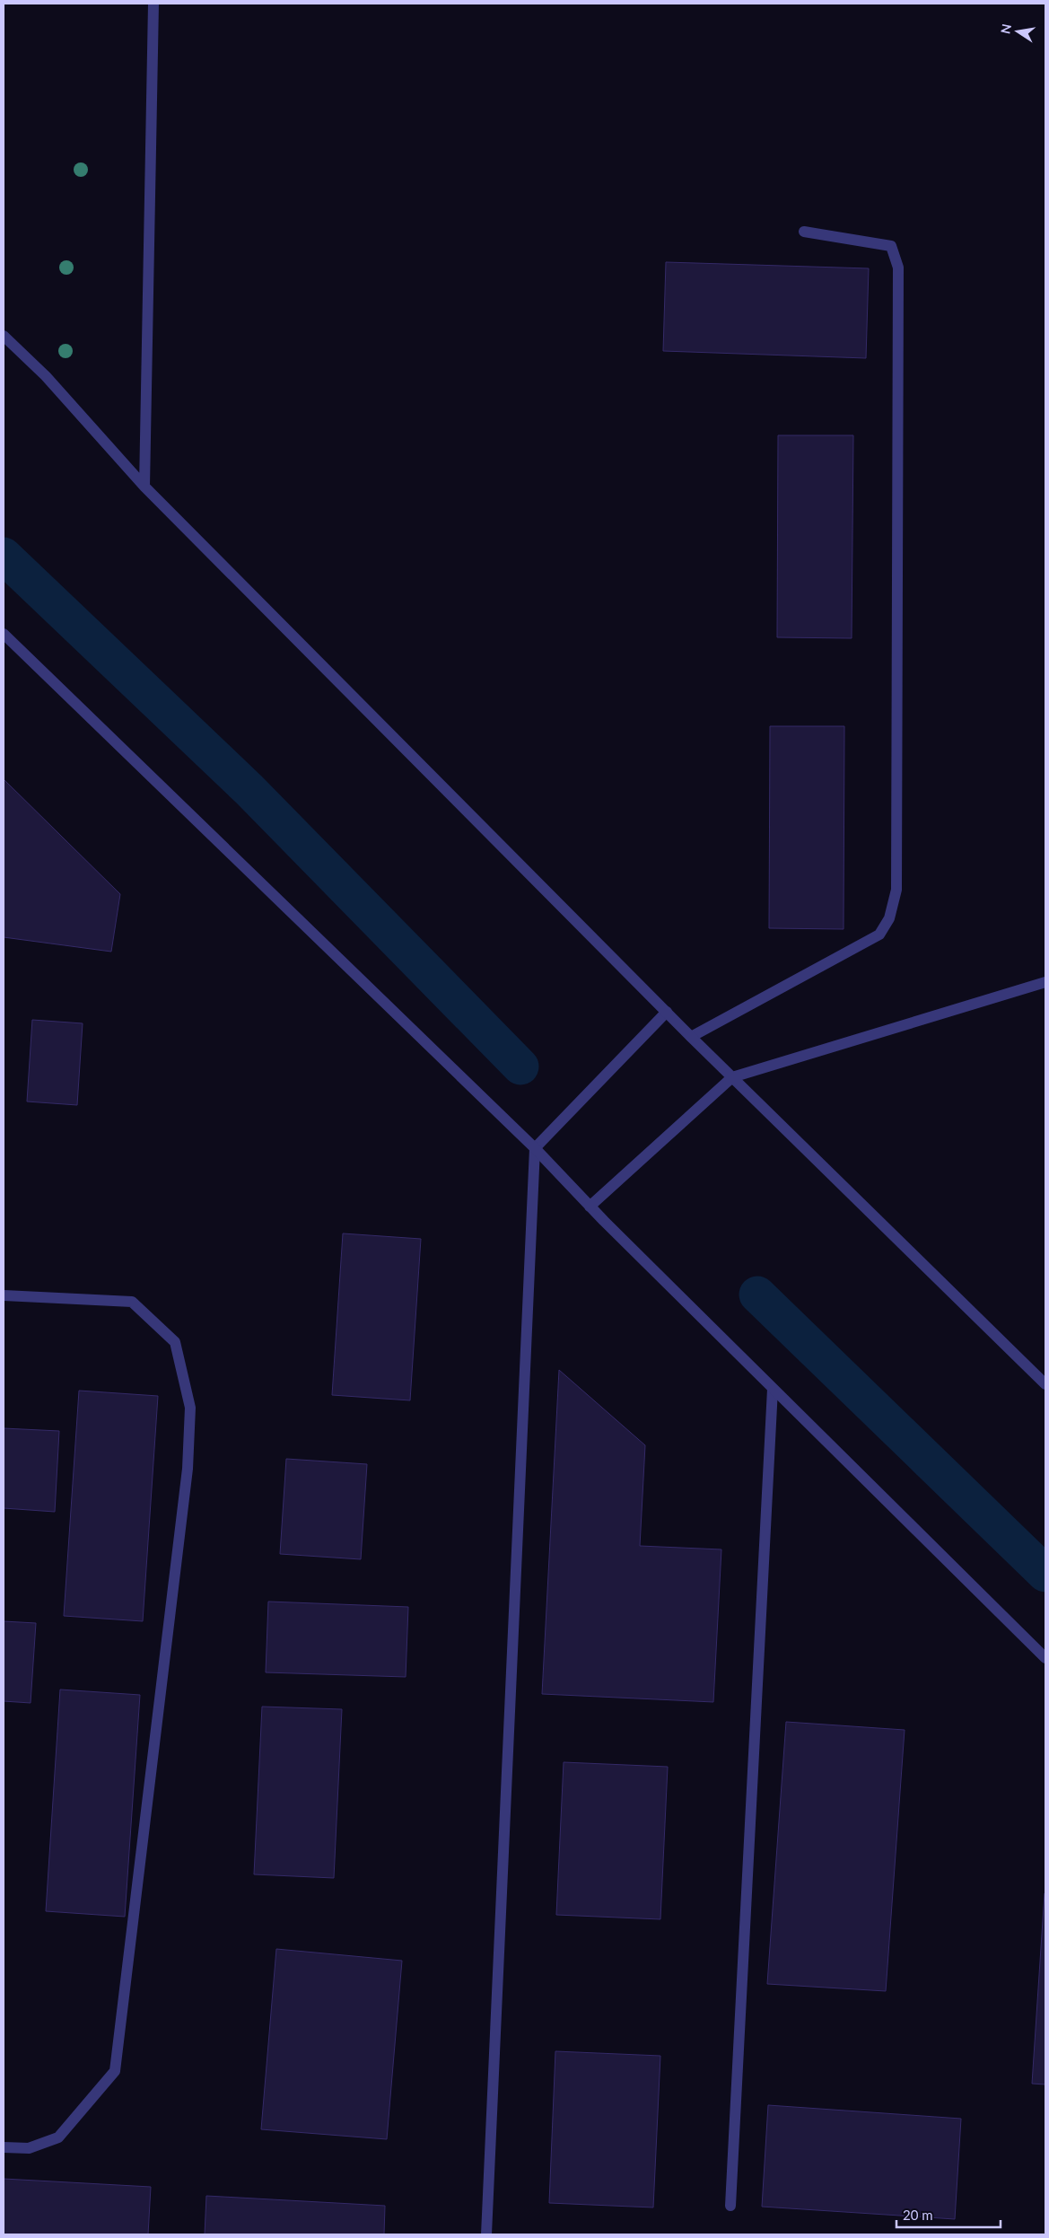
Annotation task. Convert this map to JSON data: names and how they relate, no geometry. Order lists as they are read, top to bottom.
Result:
{
  "scale_bar": "20 m",
  "north": "left"
}
